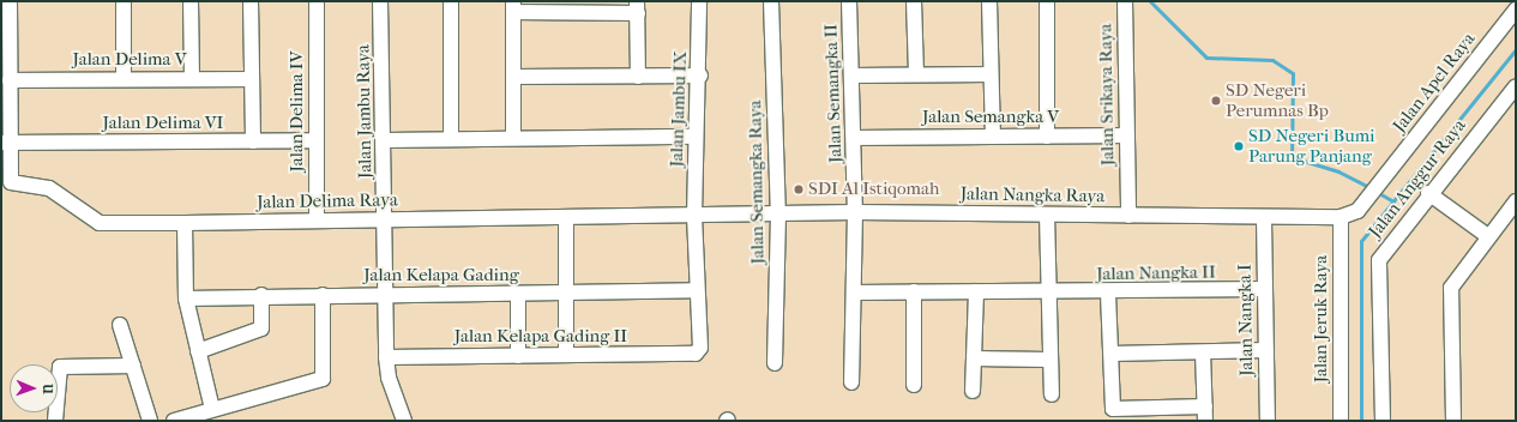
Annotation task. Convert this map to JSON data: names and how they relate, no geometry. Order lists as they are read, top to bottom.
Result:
{
  "streets": {
    "street": [
      "Jalan Delima V",
      "Jalan Apel Raya",
      "Jalan Semangka II",
      "Jalan Srikaya Raya",
      "Jalan Jambu IX",
      "Jalan Delima IV",
      "Jalan Jambu Raya",
      "Jalan Semangka V",
      "Jalan Delima VI",
      "Jalan Anggur Raya",
      "Jalan Semangka Raya",
      "Jalan Nangka Raya",
      "Jalan Delima Raya",
      "Jalan Nangka II",
      "Jalan Kelapa Gading",
      "Jalan Jeruk Raya",
      "Jalan Nangka I",
      "Jalan Kelapa Gading II"
    ]
  },
  "crossings": [
    ["Jalan Delima V", "Jalan Delima Raya"],
    ["Jalan Apel Raya", "Jalan Nangka Raya"],
    ["Jalan Apel Raya", "Jalan Jeruk Raya"],
    ["Jalan Semangka II", "Jalan Semangka V"],
    ["Jalan Semangka II", "Jalan Nangka Raya"],
    ["Jalan Semangka II", "Jalan Nangka II"],
    ["Jalan Srikaya Raya", "Jalan Semangka V"],
    ["Jalan Srikaya Raya", "Jalan Nangka Raya"],
    ["Jalan Jambu IX", "Jalan Nangka Raya"],
    ["Jalan Jambu IX", "Jalan Delima Raya"],
    ["Jalan Jambu IX", "Jalan Kelapa Gading"],
    ["Jalan Jambu IX", "Jalan Kelapa Gading II"],
    ["Jalan Delima IV", "Jalan Delima VI"],
    ["Jalan Delima IV", "Jalan Delima Raya"],
    ["Jalan Jambu Raya", "Jalan Delima Raya"],
    ["Jalan Jambu Raya", "Jalan Kelapa Gading"],
    ["Jalan Jambu Raya", "Jalan Kelapa Gading II"],
    ["Jalan Delima VI", "Jalan Delima Raya"],
    ["Jalan Semangka Raya", "Jalan Nangka Raya"],
    ["Jalan Nangka Raya", "Jalan Delima Raya"],
    ["Jalan Nangka Raya", "Jalan Jeruk Raya"],
    ["Jalan Nangka Raya", "Jalan Nangka I"],
    ["Jalan Nangka II", "Jalan Nangka I"]
  ],
  "places": ["SD Negeri Perumnas Bp", "SD Negeri Bumi Parung Panjang", "SDI Al Istiqomah"],
  "north": "right"
}
